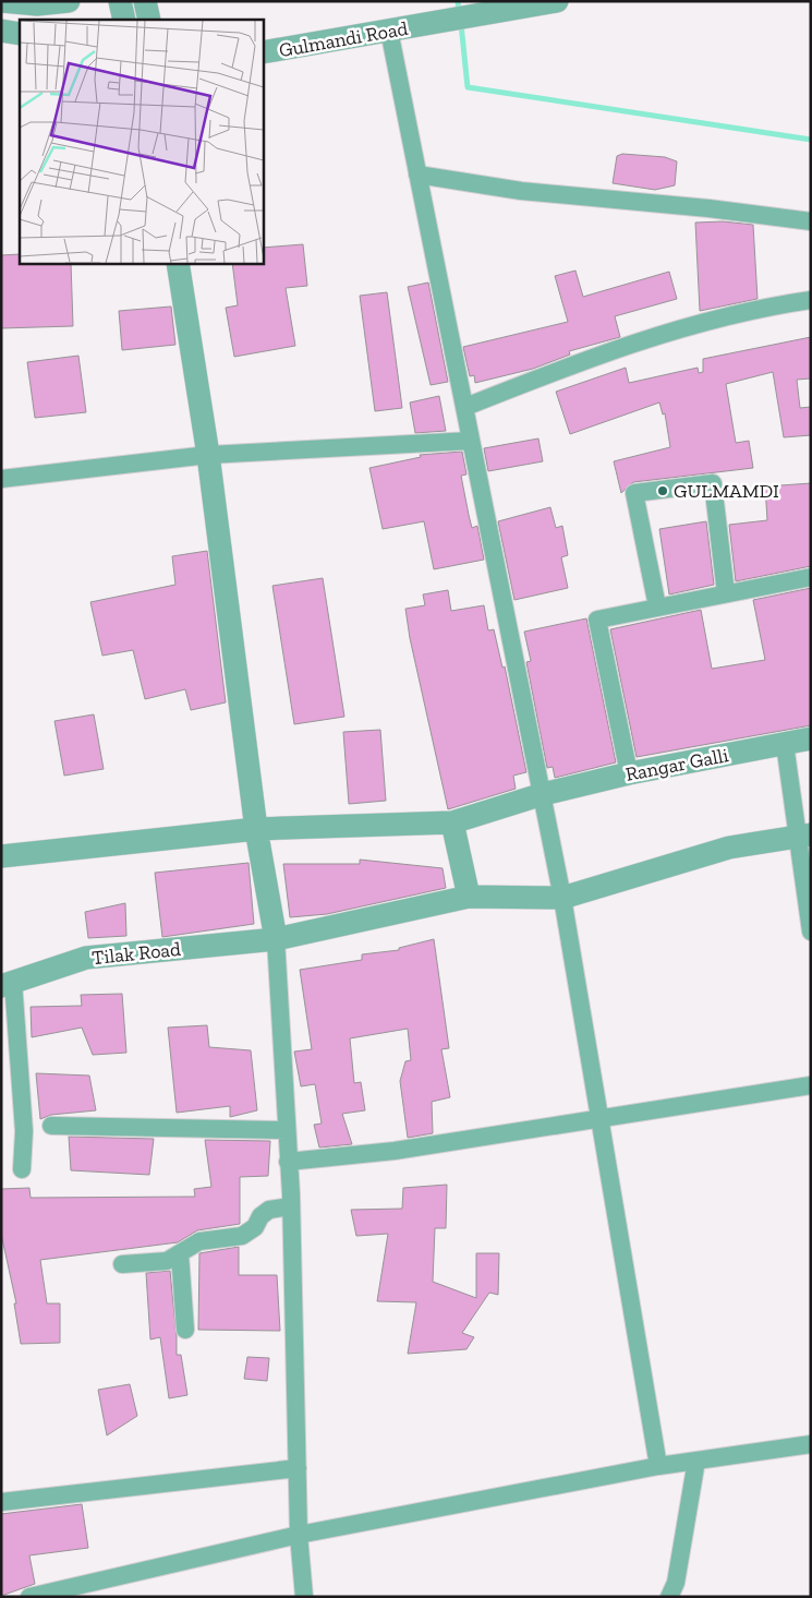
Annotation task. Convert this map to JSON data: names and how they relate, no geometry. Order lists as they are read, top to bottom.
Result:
{
  "streets": {
    "street": ["Gulmandi Road", "Rangar Galli", "Tilak Road"]
  },
  "places": ["GULMAMDI"]
}
